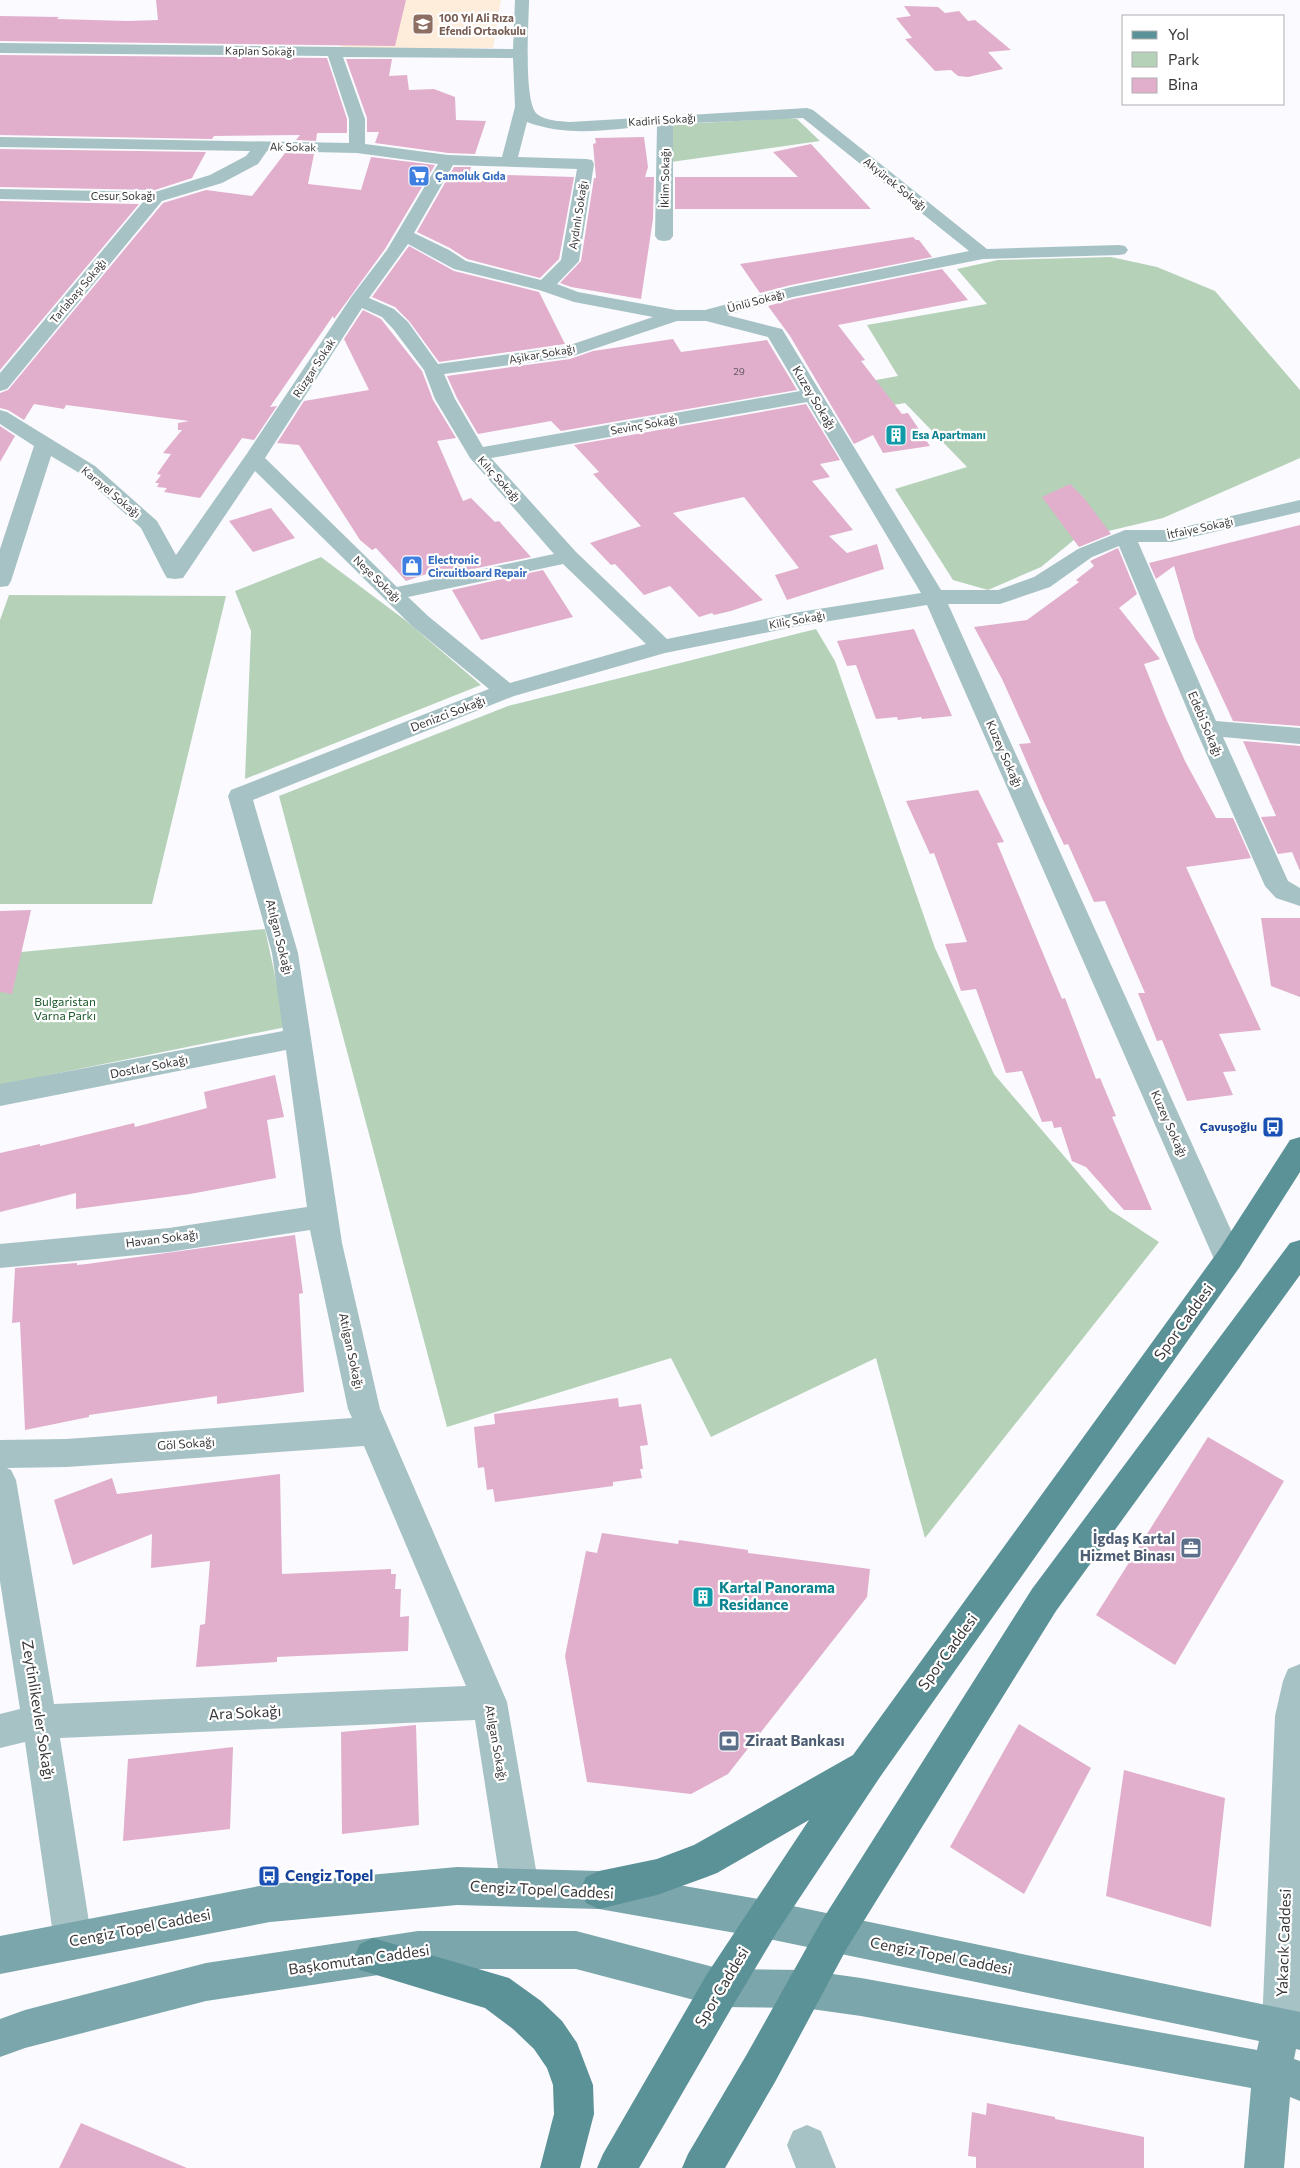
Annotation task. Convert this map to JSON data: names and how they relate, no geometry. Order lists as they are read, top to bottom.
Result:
{
  "streets": {
    "main road": ["Spor Caddesi"],
    "street": [
      "Kaplan Sokağı",
      "Kadirli Sokağı",
      "Ak Sokak",
      "İklim Sokağı",
      "Akyürek Sokağı",
      "Cesur Sokağı",
      "Aydınlı Sokağı",
      "Tarlabaşı Sokağı",
      "Ünlü Sokağı",
      "Aşikar Sokağı",
      "Rüzgar Sokak",
      "Kuzey Sokağı",
      "Sevinç Sokağı",
      "Kılıç Sokağı",
      "Karayel Sokağı",
      "İtfaiye Sokağı",
      "Neşe Sokağı",
      "Kiliç Sokağı",
      "Denizci Sokağı",
      "Edebi Sokağı",
      "Atılgan Sokağı",
      "Dostlar Sokağı",
      "Havan Sokağı",
      "Göl Sokağı",
      "Zeytinlikevler Sokağı",
      "Ara Sokağı",
      "Cengiz Topel Caddesi",
      "Yakacık Caddesi",
      "Başkomutan Caddesi"
    ]
  },
  "crossings": [
    ["Kadirli Sokağı", "İklim Sokağı"],
    ["Kadirli Sokağı", "Akyürek Sokağı"],
    ["Ak Sokak", "Cesur Sokağı"],
    ["Ak Sokak", "Aydınlı Sokağı"],
    ["Ak Sokak", "Rüzgar Sokak"],
    ["Akyürek Sokağı", "Ünlü Sokağı"],
    ["Cesur Sokağı", "Tarlabaşı Sokağı"],
    ["Aydınlı Sokağı", "Ünlü Sokağı"],
    ["Ünlü Sokağı", "Aşikar Sokağı"],
    ["Ünlü Sokağı", "Rüzgar Sokak"],
    ["Ünlü Sokağı", "Kuzey Sokağı"],
    ["Aşikar Sokağı", "Kılıç Sokağı"],
    ["Rüzgar Sokak", "Kılıç Sokağı"],
    ["Rüzgar Sokak", "Karayel Sokağı"],
    ["Rüzgar Sokak", "Neşe Sokağı"],
    ["Kuzey Sokağı", "Sevinç Sokağı"],
    ["Kuzey Sokağı", "İtfaiye Sokağı"],
    ["Kuzey Sokağı", "Kiliç Sokağı"],
    ["Kuzey Sokağı", "Spor Caddesi"],
    ["Sevinç Sokağı", "Kılıç Sokağı"],
    ["Kılıç Sokağı", "Kiliç Sokağı"],
    ["Kılıç Sokağı", "Denizci Sokağı"],
    ["İtfaiye Sokağı", "Kiliç Sokağı"],
    ["İtfaiye Sokağı", "Edebi Sokağı"],
    ["Neşe Sokağı", "Denizci Sokağı"],
    ["Kiliç Sokağı", "Denizci Sokağı"],
    ["Denizci Sokağı", "Atılgan Sokağı"],
    ["Atılgan Sokağı", "Dostlar Sokağı"],
    ["Atılgan Sokağı", "Havan Sokağı"],
    ["Atılgan Sokağı", "Göl Sokağı"],
    ["Atılgan Sokağı", "Ara Sokağı"],
    ["Atılgan Sokağı", "Cengiz Topel Caddesi"],
    ["Spor Caddesi", "Cengiz Topel Caddesi"],
    ["Spor Caddesi", "Başkomutan Caddesi"],
    ["Zeytinlikevler Sokağı", "Ara Sokağı"],
    ["Zeytinlikevler Sokağı", "Cengiz Topel Caddesi"],
    ["Cengiz Topel Caddesi", "Yakacık Caddesi"]
  ],
  "parks": ["Bulgaristan Varna Parkı"],
  "places": {
    "school or university": ["100 Yıl Ali Rıza Efendi Ortaokulu"],
    "supermarket": ["Çamoluk Gıda"],
    "building": ["Esa Apartmanı", "Kartal Panorama Residance"],
    "shop": ["Electronic Circuitboard Repair"],
    "bus stop": ["Çavuşoğlu", "Cengiz Topel"],
    "office": ["İgdaş Kartal Hizmet Binası"],
    "bank": ["Ziraat Bankası"]
  },
  "house_numbers": ["29"],
  "legend": ["Yol", "Park", "Bina"]
}
